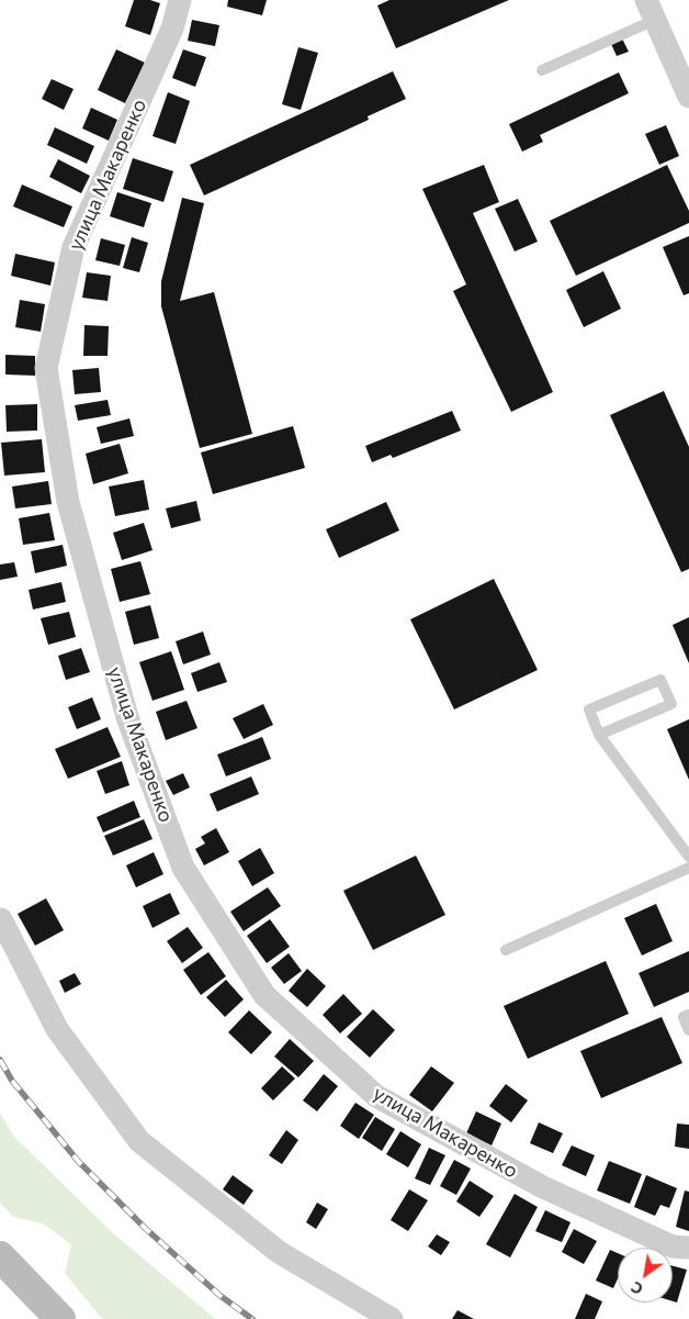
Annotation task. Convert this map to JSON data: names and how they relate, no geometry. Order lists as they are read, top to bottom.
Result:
{
  "streets": {
    "street": ["улица Макаренко"]
  },
  "north": "bottom left"
}
